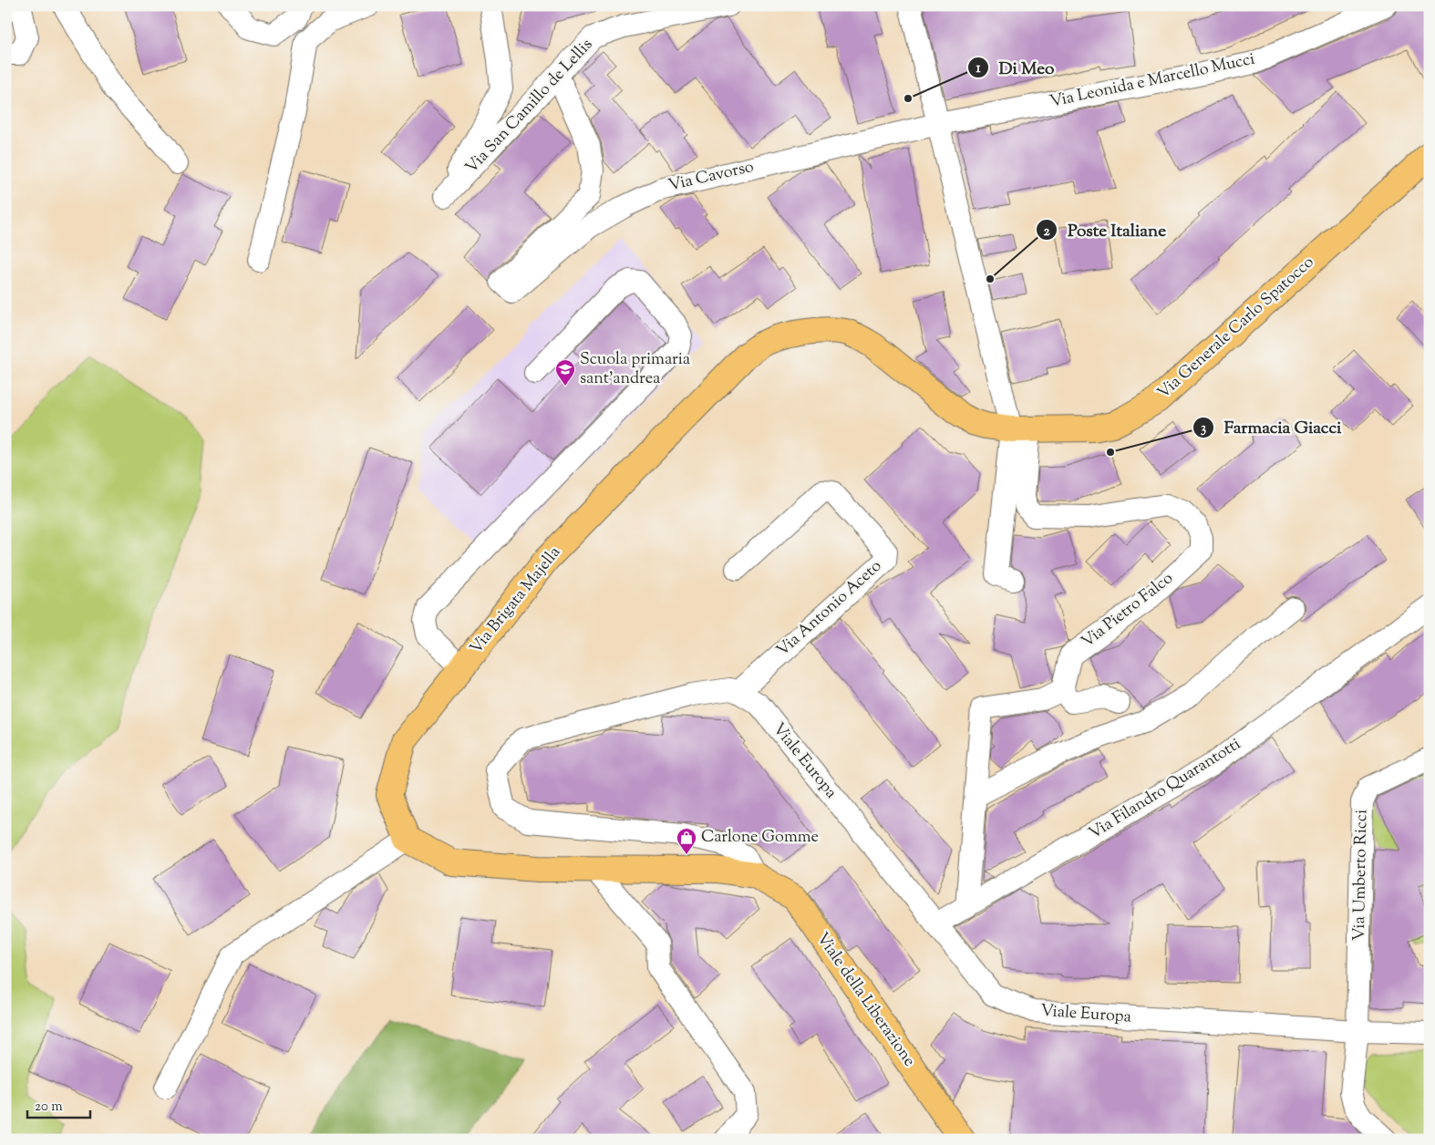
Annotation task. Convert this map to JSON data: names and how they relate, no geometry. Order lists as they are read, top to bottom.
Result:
{
  "streets": {
    "main road": ["Via Generale Carlo Spatocco", "Via Brigata Majella", "Viale della Liberazione"],
    "street": [
      "Via Leonida e Marcello Mucci",
      "Via San Camillo de Lellis",
      "Via Cavorso",
      "Via Antonio Aceto",
      "Via Pietro Falco",
      "Viale Europa",
      "Via Filandro Quarantotti",
      "Via Umberto Ricci"
    ]
  },
  "crossings": [
    ["Via Leonida e Marcello Mucci", "Via Cavorso"],
    ["Via San Camillo de Lellis", "Via Cavorso"],
    ["Via Generale Carlo Spatocco", "Via Brigata Majella"],
    ["Via Generale Carlo Spatocco", "Via Pietro Falco"],
    ["Via Brigata Majella", "Via Pietro Falco"],
    ["Via Antonio Aceto", "Viale Europa"],
    ["Viale Europa", "Via Filandro Quarantotti"],
    ["Viale Europa", "Via Umberto Ricci"],
    ["Viale Europa", "Viale della Liberazione"]
  ],
  "places": {
    "other": ["Di Meo", "Poste Italiane", "Farmacia Giacci"],
    "school or university": ["Scuola primaria sant'andrea"],
    "shop": ["Carlone Gomme"]
  },
  "scale_bar": "20 m"
}
